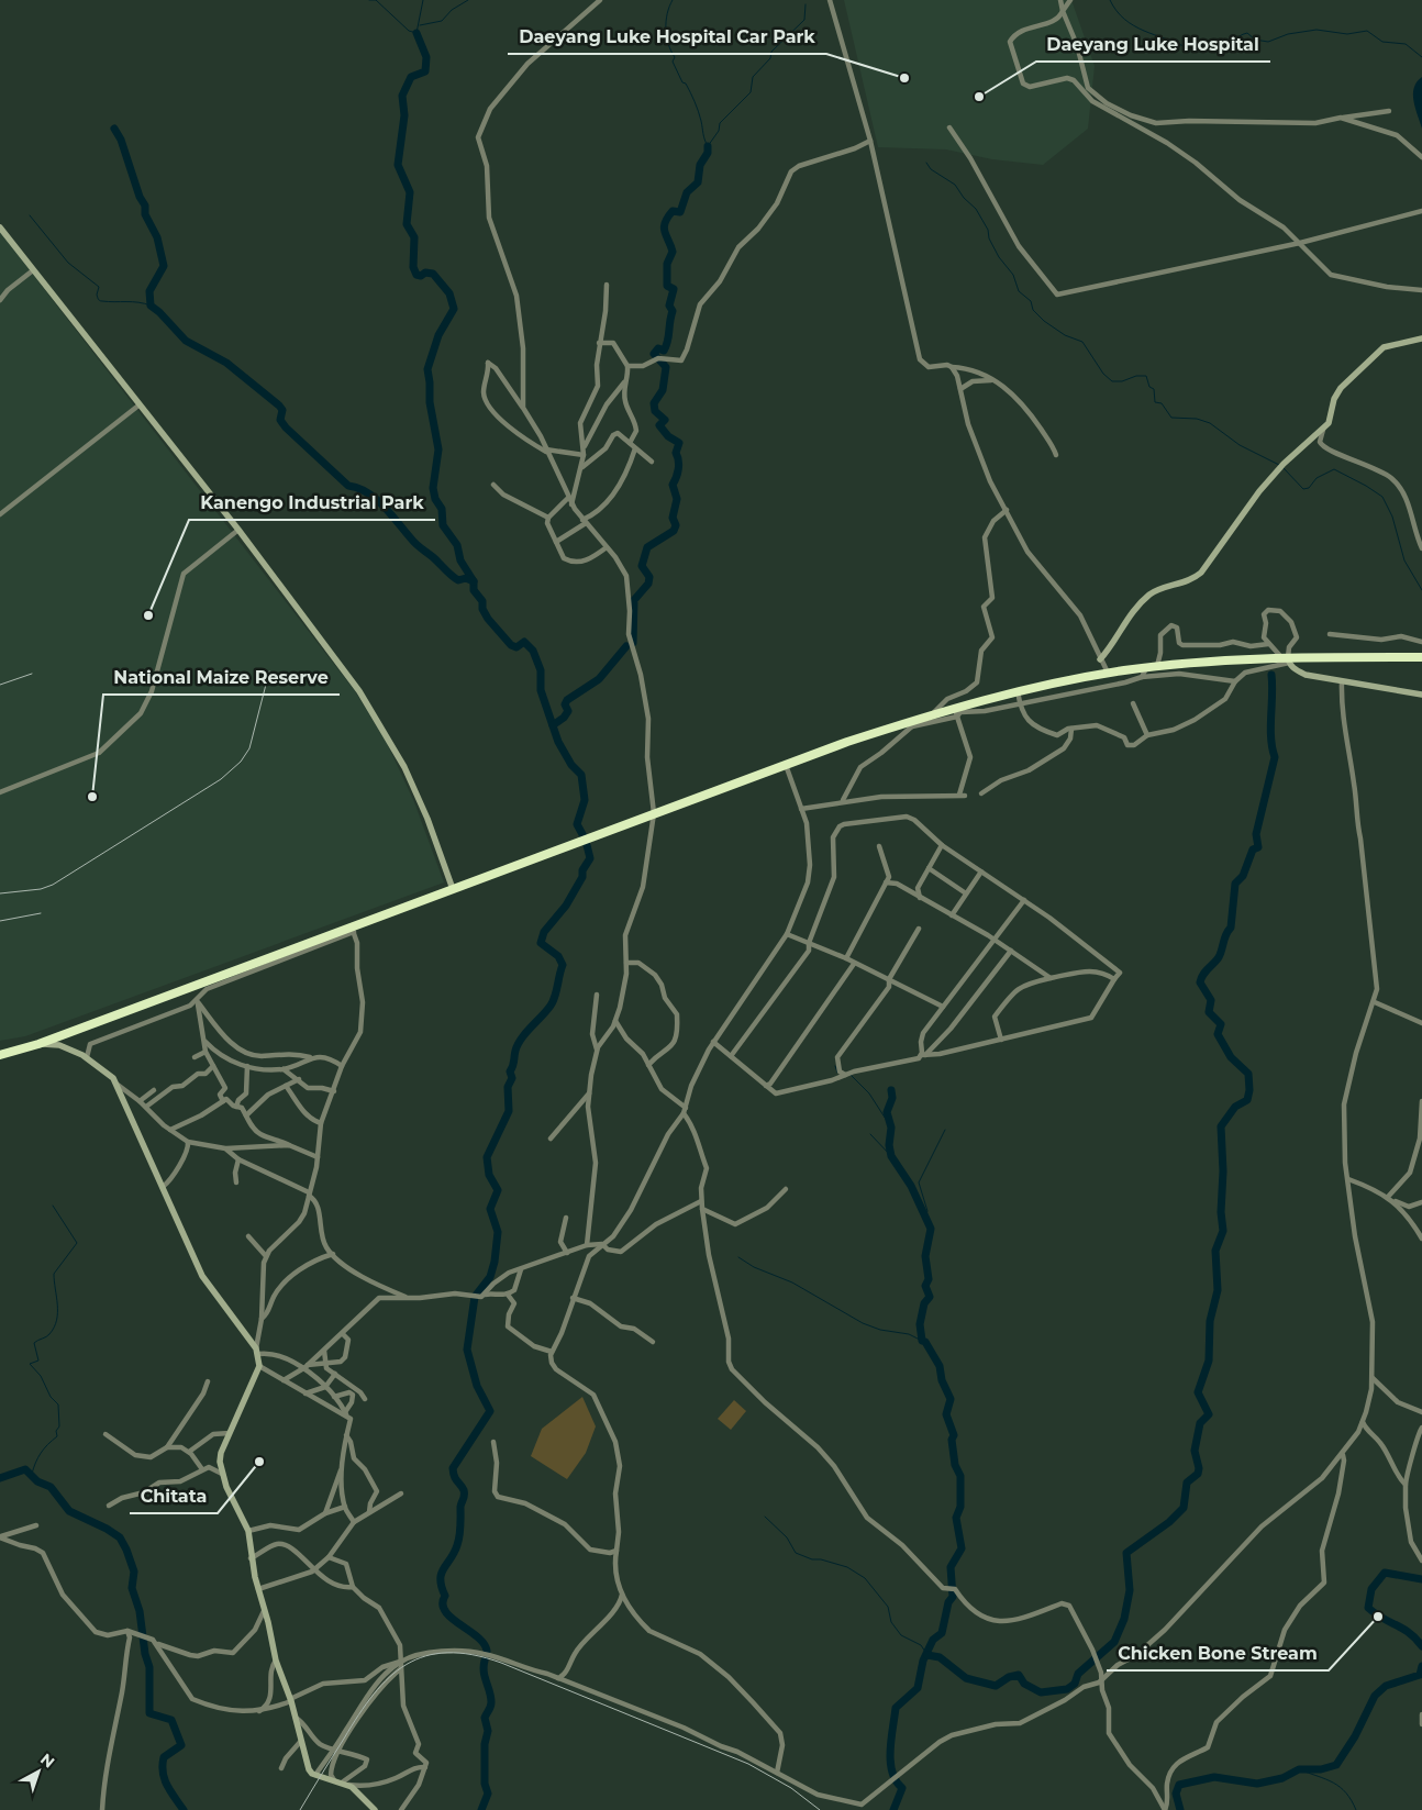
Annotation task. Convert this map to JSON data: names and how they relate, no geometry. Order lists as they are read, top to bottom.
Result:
{
  "places": [
    "Daeyang Luke Hospital Car Park",
    "Daeyang Luke Hospital",
    "Kanengo Industrial Park",
    "National Maize Reserve",
    "Chitata",
    "Chicken Bone Stream"
  ],
  "north": "top right"
}
